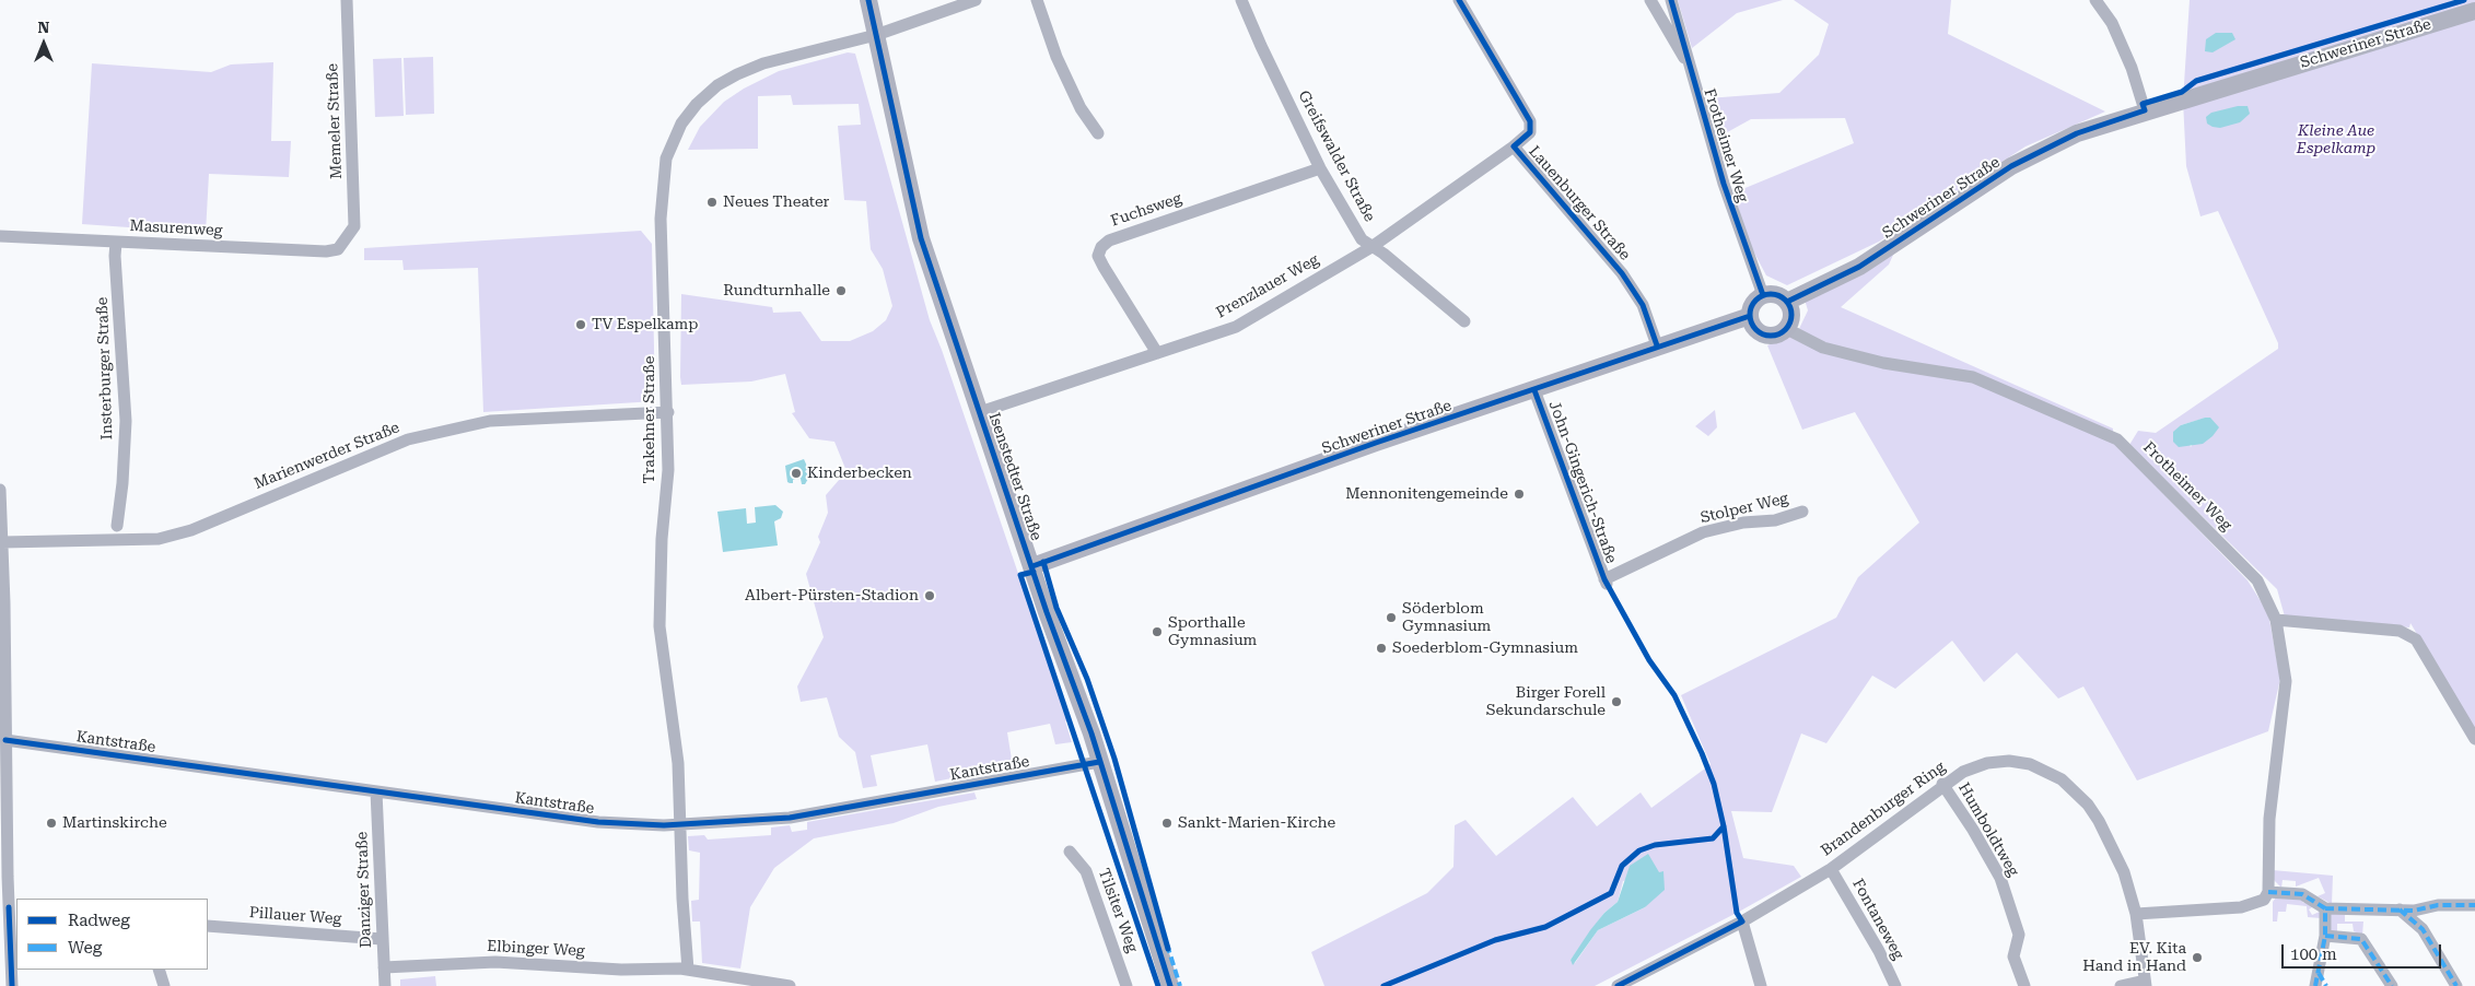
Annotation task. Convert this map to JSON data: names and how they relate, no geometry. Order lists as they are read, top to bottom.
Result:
{
  "streets": {
    "street": [
      "Schweriner Straße",
      "Memeler Straße",
      "Frotheimer Weg",
      "Greifswalder Straße",
      "Lauenburger Straße",
      "Fuchsweg",
      "Masurenweg",
      "Prenzlauer Weg",
      "Insterburger Straße",
      "Trakehner Straße",
      "Marienwerder Straße",
      "Isenstedter Straße",
      "John-Gingerich-Straße",
      "Stolper Weg",
      "Kantstraße",
      "Brandenburger Ring",
      "Humboldtweg",
      "Danziger Straße",
      "Tilsiter Weg",
      "Pillauer Weg",
      "Fontaneweg",
      "Elbinger Weg"
    ]
  },
  "crossings": [
    ["Schweriner Straße", "Frotheimer Weg"],
    ["Schweriner Straße", "Lauenburger Straße"],
    ["Schweriner Straße", "Isenstedter Straße"],
    ["Schweriner Straße", "John-Gingerich-Straße"],
    ["Memeler Straße", "Masurenweg"],
    ["Greifswalder Straße", "Fuchsweg"],
    ["Greifswalder Straße", "Prenzlauer Weg"],
    ["Lauenburger Straße", "Prenzlauer Weg"],
    ["Fuchsweg", "Prenzlauer Weg"],
    ["Masurenweg", "Insterburger Straße"],
    ["Prenzlauer Weg", "Isenstedter Straße"],
    ["Trakehner Straße", "Marienwerder Straße"],
    ["Trakehner Straße", "Isenstedter Straße"],
    ["Trakehner Straße", "Kantstraße"],
    ["Trakehner Straße", "Elbinger Weg"],
    ["Isenstedter Straße", "Kantstraße"],
    ["John-Gingerich-Straße", "Stolper Weg"],
    ["Kantstraße", "Danziger Straße"],
    ["Brandenburger Ring", "Humboldtweg"],
    ["Brandenburger Ring", "Fontaneweg"],
    ["Danziger Straße", "Pillauer Weg"],
    ["Danziger Straße", "Elbinger Weg"]
  ],
  "parks": ["Kleine Aue Espelkamp"],
  "places": [
    "Neues Theater",
    "Rundturnhalle",
    "TV Espelkamp",
    "Kinderbecken",
    "Mennonitengemeinde",
    "Albert-Pürsten-Stadion",
    "Söderblom Gymnasium",
    "Sporthalle Gymnasium",
    "Soederblom-Gymnasium",
    "Birger Forell Sekundarschule",
    "Martinskirche",
    "Sankt-Marien-Kirche",
    "EV. Kita Hand in Hand"
  ],
  "legend": ["Radweg", "Weg"],
  "scale_bar": "100 m",
  "north": "top"
}
